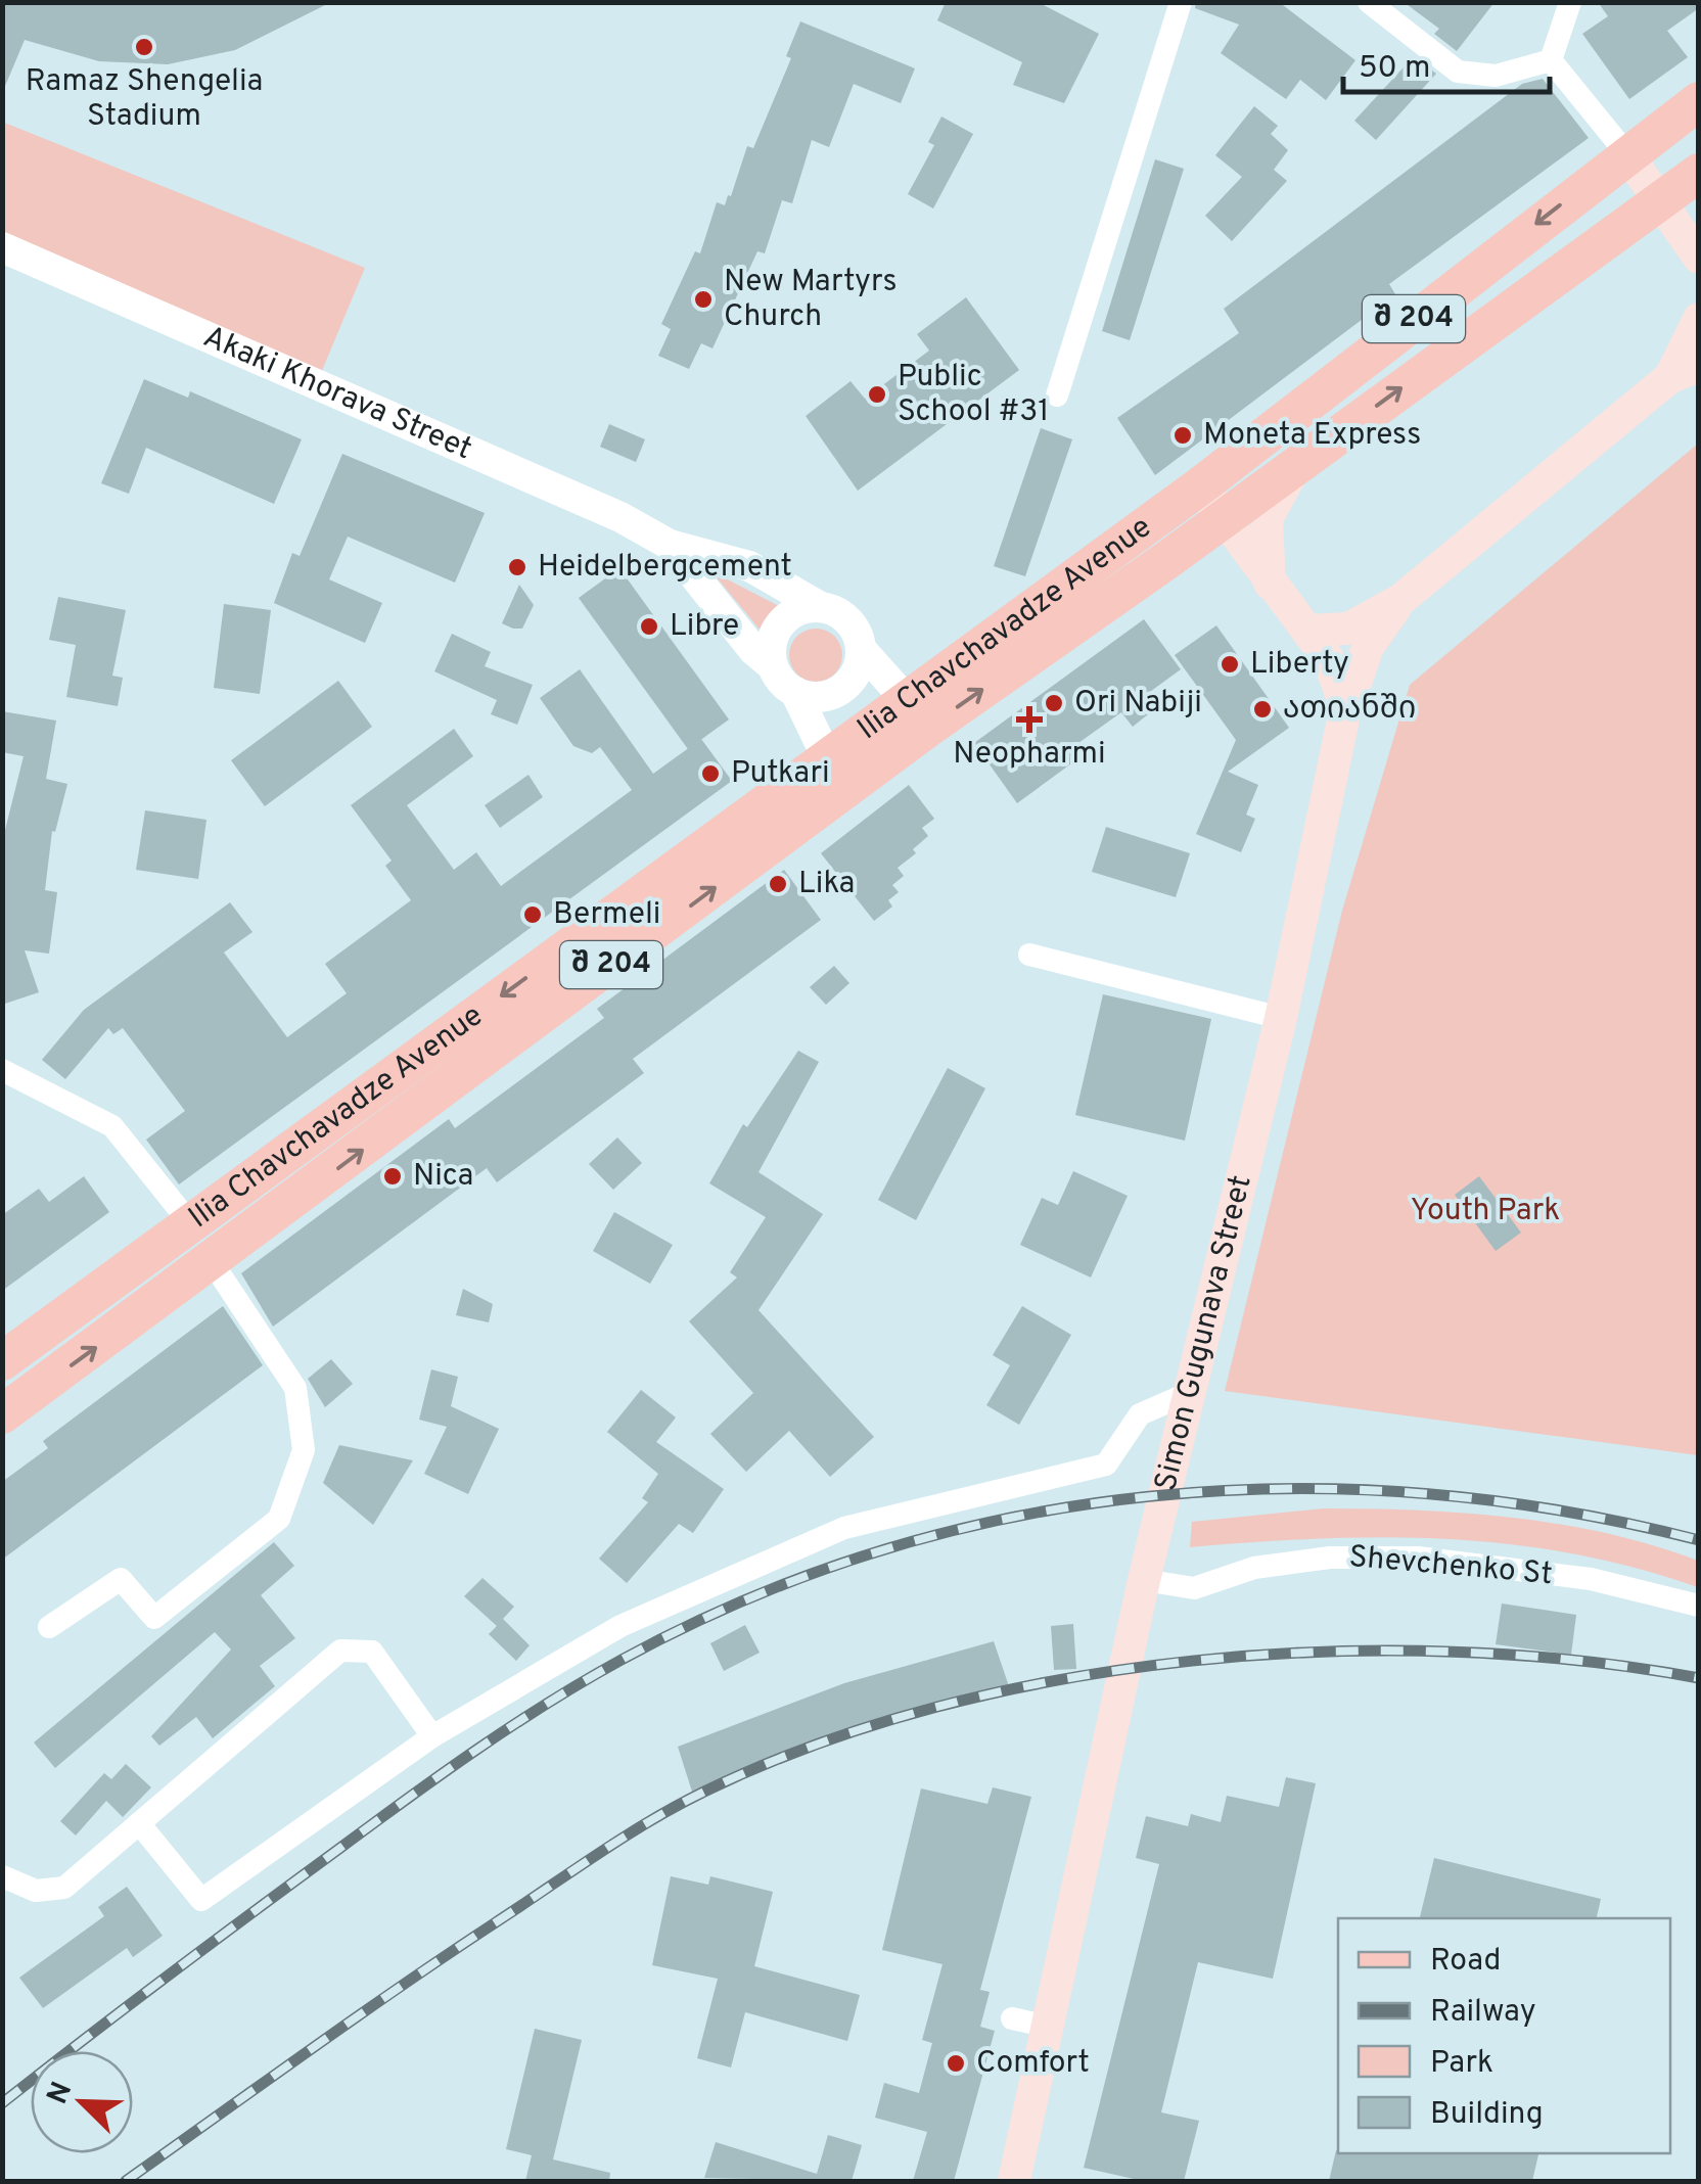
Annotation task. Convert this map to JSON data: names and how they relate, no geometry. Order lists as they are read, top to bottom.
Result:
{
  "streets": {
    "main road": ["შ 204", "Ilia Chavchavadze Avenue", "Simon Gugunava Street"],
    "street": ["Akaki Khorava Street", "Shevchenko St"]
  },
  "crossings": [
    ["Ilia Chavchavadze Avenue", "Simon Gugunava Street"],
    ["Simon Gugunava Street", "Shevchenko St"]
  ],
  "parks": ["Youth Park"],
  "places": {
    "other": [
      "Ramaz Shengelia Stadium",
      "New Martyrs Church",
      "Public School #31",
      "Moneta Express",
      "Heidelbergcement",
      "Libre",
      "Liberty",
      "Ori Nabiji",
      "ათიანში",
      "Putkari",
      "Lika",
      "Bermeli",
      "Nica",
      "Comfort"
    ],
    "health": ["Neopharmi"]
  },
  "legend": [
    "Road",
    "Railway",
    "Park",
    "Building"
  ],
  "scale_bar": "50 m",
  "north": "top left"
}
